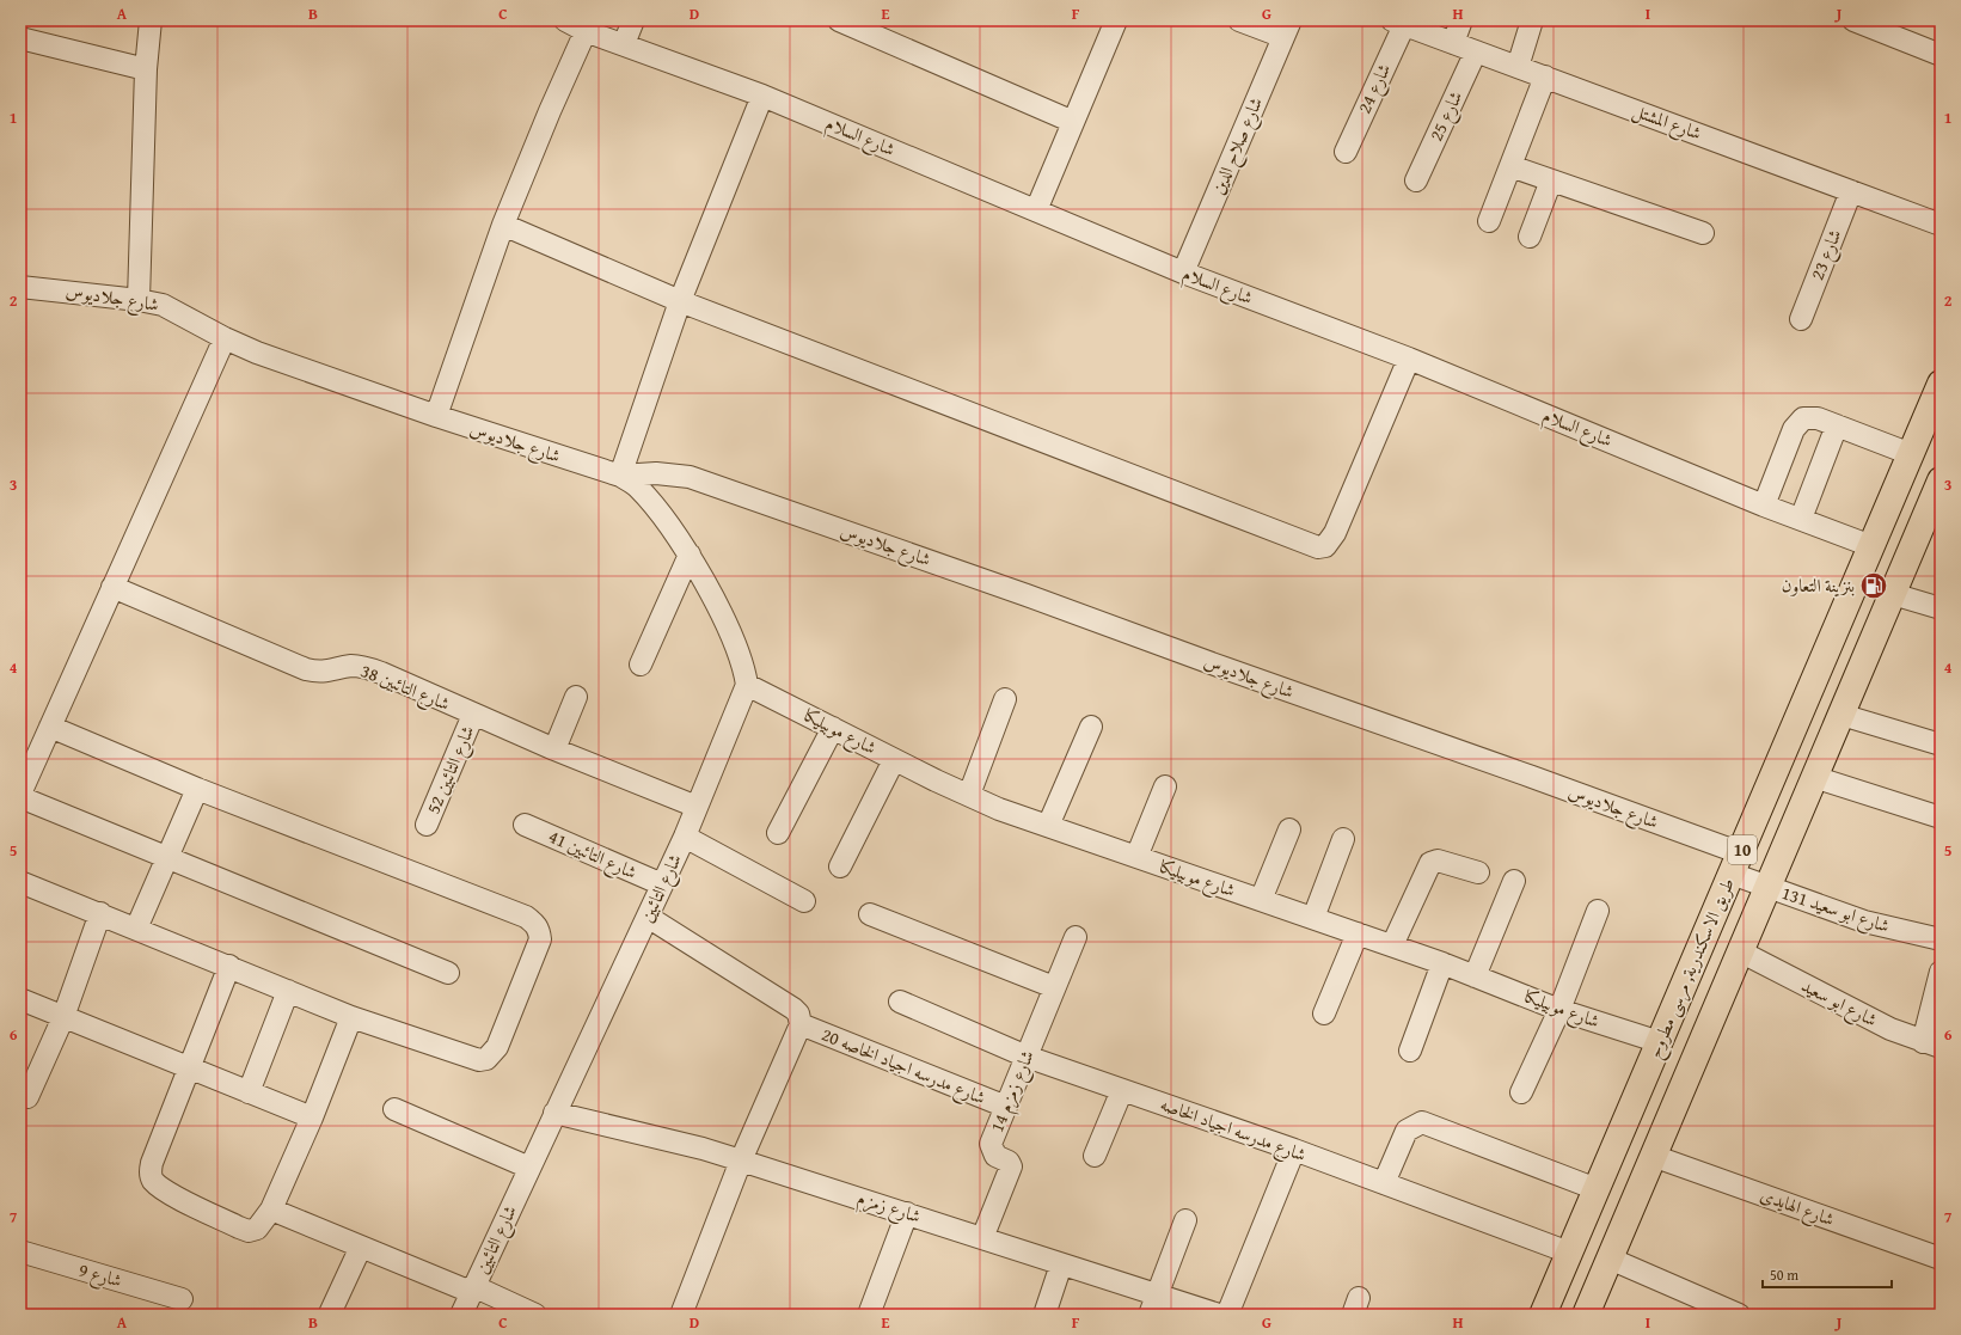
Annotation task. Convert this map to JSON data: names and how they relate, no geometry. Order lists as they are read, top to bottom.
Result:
{
  "streets": {
    "main road": ["10", "طريق الاسكندرية, مرسى مطروح"],
    "street": [
      "شارع 24",
      "شارع 25",
      "شارع المشتل",
      "شارع السلام",
      "شارع صلاح الدين",
      "شارع 23",
      "شارع جلاديوس",
      "شارع التائبين 38",
      "شارع موبيليكا",
      "شارع التائبين 52",
      "شارع التائبين 41",
      "شارع التائبين",
      "شارع ابو سعيد 131",
      "شارع ابو سعيد",
      "شارع مدرسه اجياد الخاصه 20",
      "شارع زمزم 14",
      "شارع مدرسه اجياد الخاصه",
      "شارع زمزم",
      "شارع الهايدى",
      "شارع 9"
    ]
  },
  "crossings": [
    ["شارع 24", "شارع المشتل"],
    ["شارع 25", "شارع المشتل"],
    ["شارع المشتل", "شارع 23"],
    ["شارع السلام", "شارع صلاح الدين"],
    ["شارع السلام", "طريق الاسكندرية, مرسى مطروح"],
    ["شارع جلاديوس", "شارع ابو سعيد 131"],
    ["شارع جلاديوس", "طريق الاسكندرية, مرسى مطروح"],
    ["شارع التائبين 38", "شارع التائبين 52"],
    ["شارع التائبين 38", "شارع التائبين"],
    ["شارع موبيليكا", "شارع التائبين"],
    ["شارع موبيليكا", "طريق الاسكندرية, مرسى مطروح"],
    ["10", "شارع ابو سعيد 131"],
    ["10", "شارع ابو سعيد"],
    ["10", "شارع الهايدى"],
    ["شارع التائبين 41", "شارع التائبين"],
    ["شارع التائبين", "شارع زمزم"],
    ["شارع ابو سعيد 131", "طريق الاسكندرية, مرسى مطروح"],
    ["طريق الاسكندرية, مرسى مطروح", "شارع مدرسه اجياد الخاصه"],
    ["شارع مدرسه اجياد الخاصه 20", "شارع زمزم 14"],
    ["شارع زمزم 14", "شارع مدرسه اجياد الخاصه"],
    ["شارع زمزم 14", "شارع زمزم"]
  ],
  "places": {
    "fuel station": ["بنزينة التعاون"]
  },
  "scale_bar": "50 m",
  "grid": {
    "columns": [
      "A",
      "B",
      "C",
      "D",
      "E",
      "F",
      "G",
      "H",
      "I",
      "J"
    ],
    "rows": [
      "1",
      "2",
      "3",
      "4",
      "5",
      "6",
      "7"
    ]
  }
}
